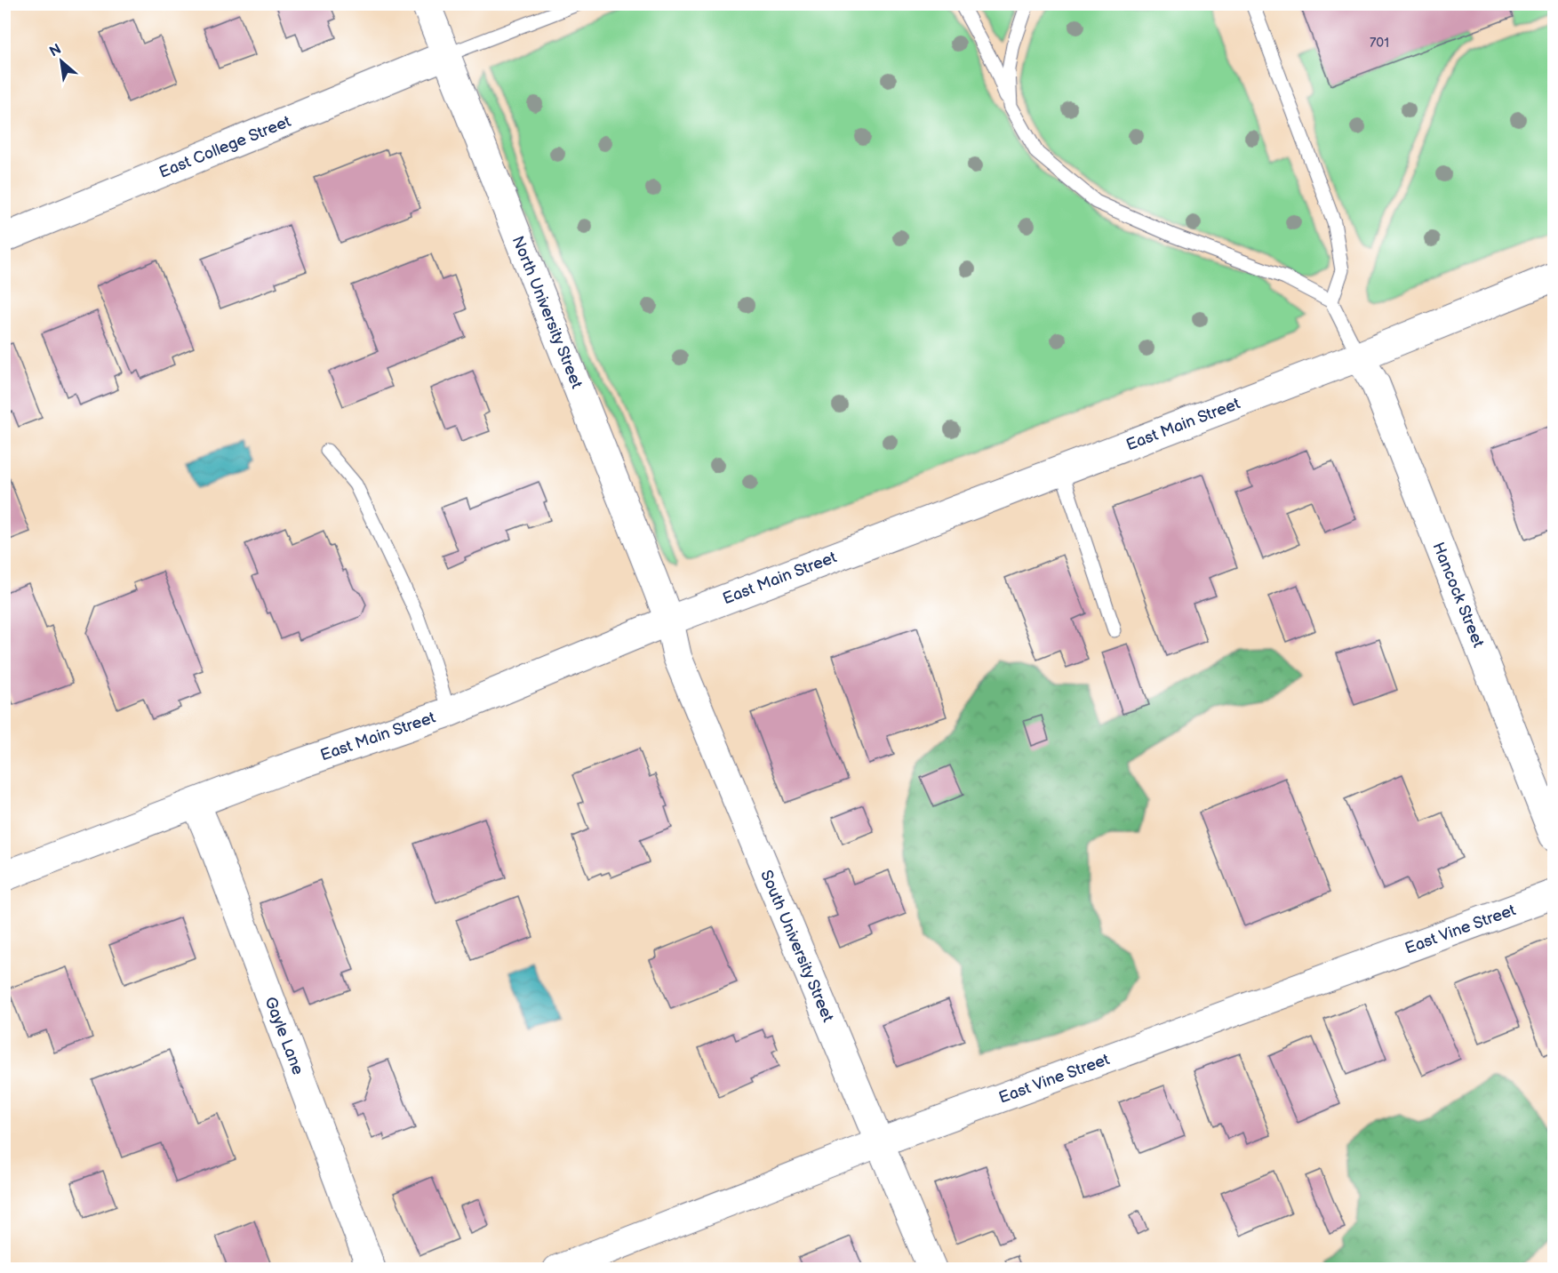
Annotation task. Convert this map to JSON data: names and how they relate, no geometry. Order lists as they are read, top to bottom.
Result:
{
  "streets": {
    "street": [
      "East College Street",
      "North University Street",
      "East Main Street",
      "Hancock Street",
      "East Vine Street",
      "South University Street",
      "Gayle Lane"
    ]
  },
  "crossings": [
    ["East College Street", "North University Street"],
    ["North University Street", "East Main Street"],
    ["North University Street", "South University Street"],
    ["East Main Street", "Hancock Street"],
    ["East Main Street", "South University Street"],
    ["East Main Street", "Gayle Lane"],
    ["East Vine Street", "South University Street"]
  ],
  "house_numbers": ["701"],
  "north": "top left"
}
